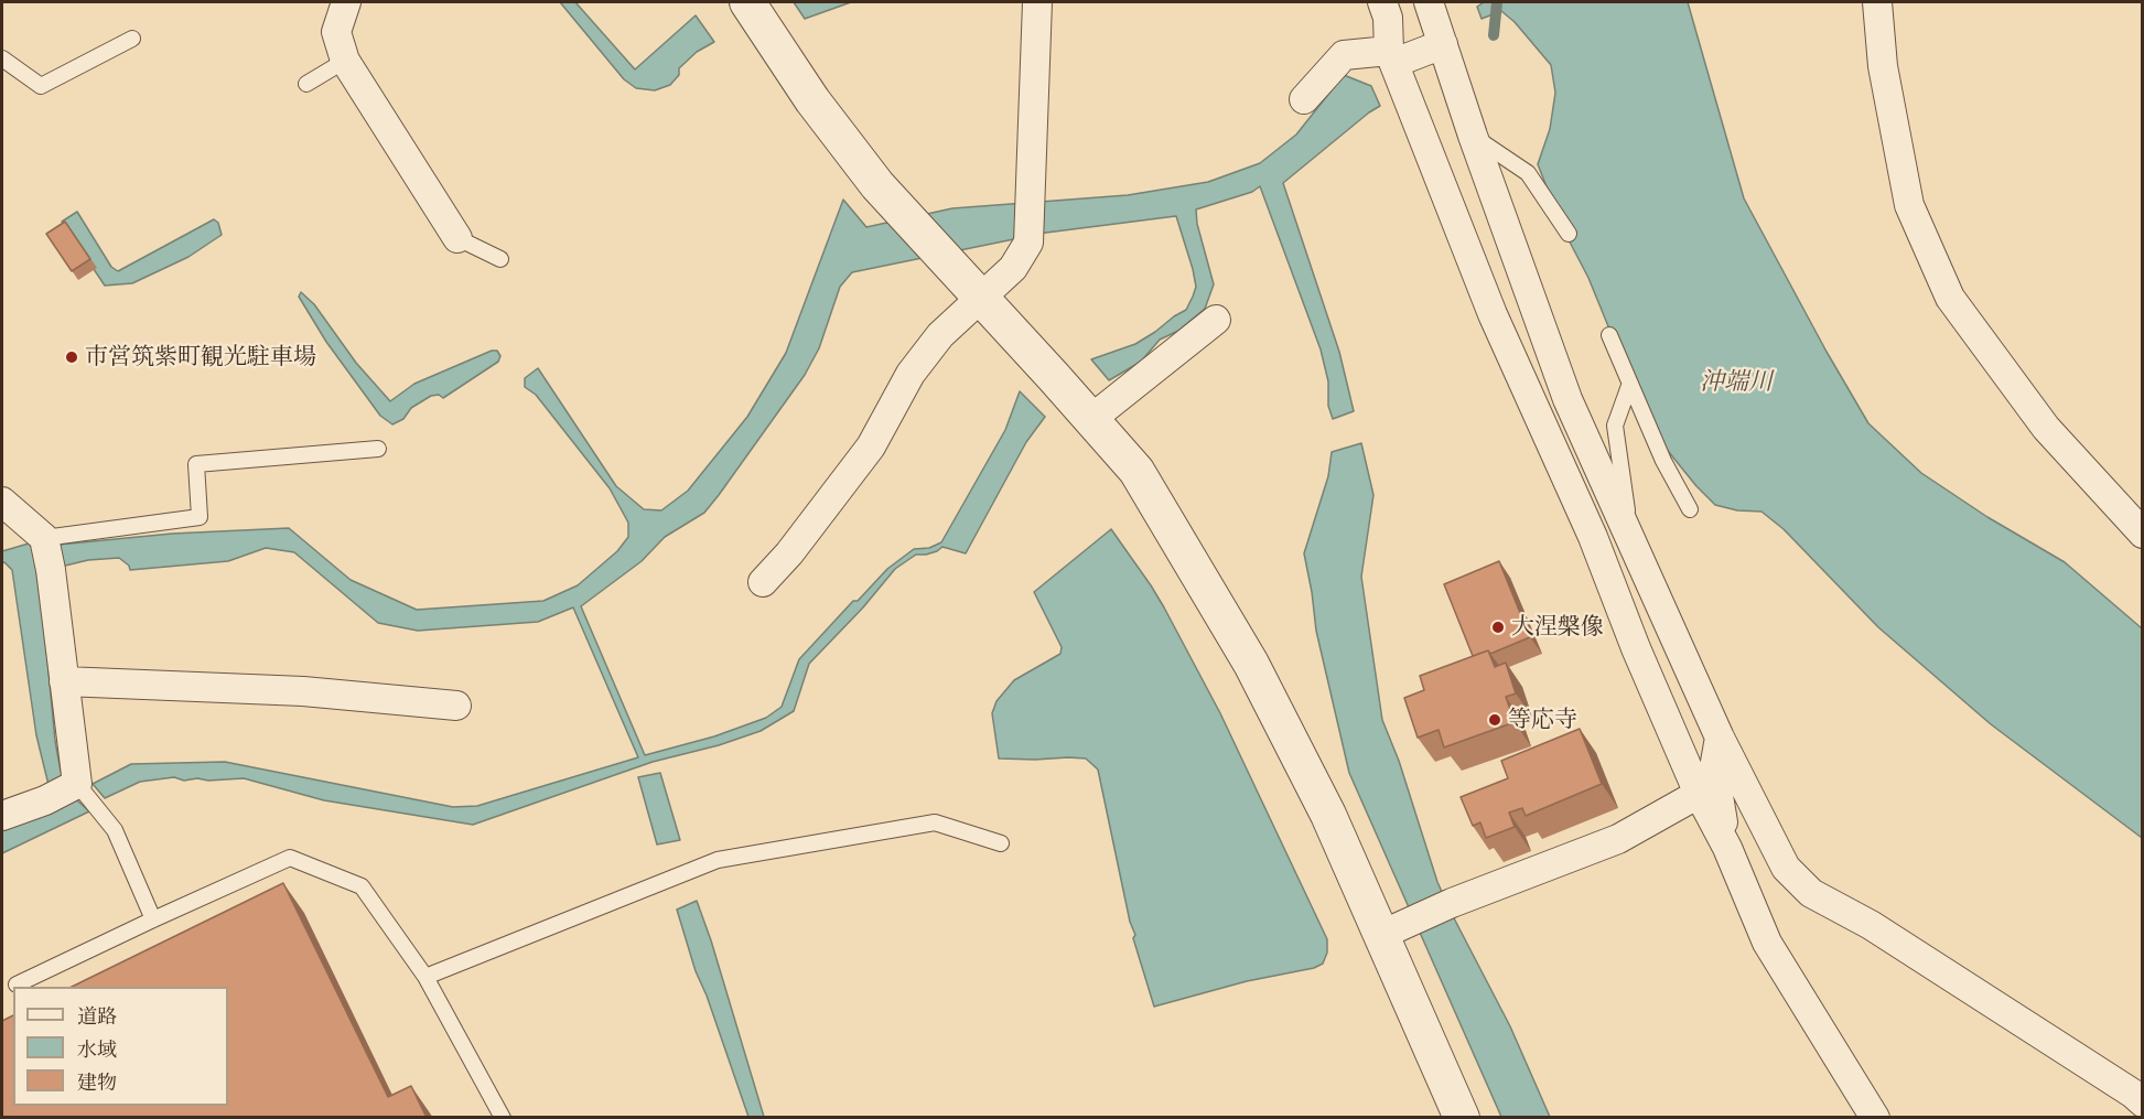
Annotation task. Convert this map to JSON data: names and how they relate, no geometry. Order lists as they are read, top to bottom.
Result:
{
  "water": ["沖端川"],
  "places": ["市営筑紫町観光駐車場", "大涅槃像", "等応寺"],
  "legend": ["道路", "水域", "建物"]
}
